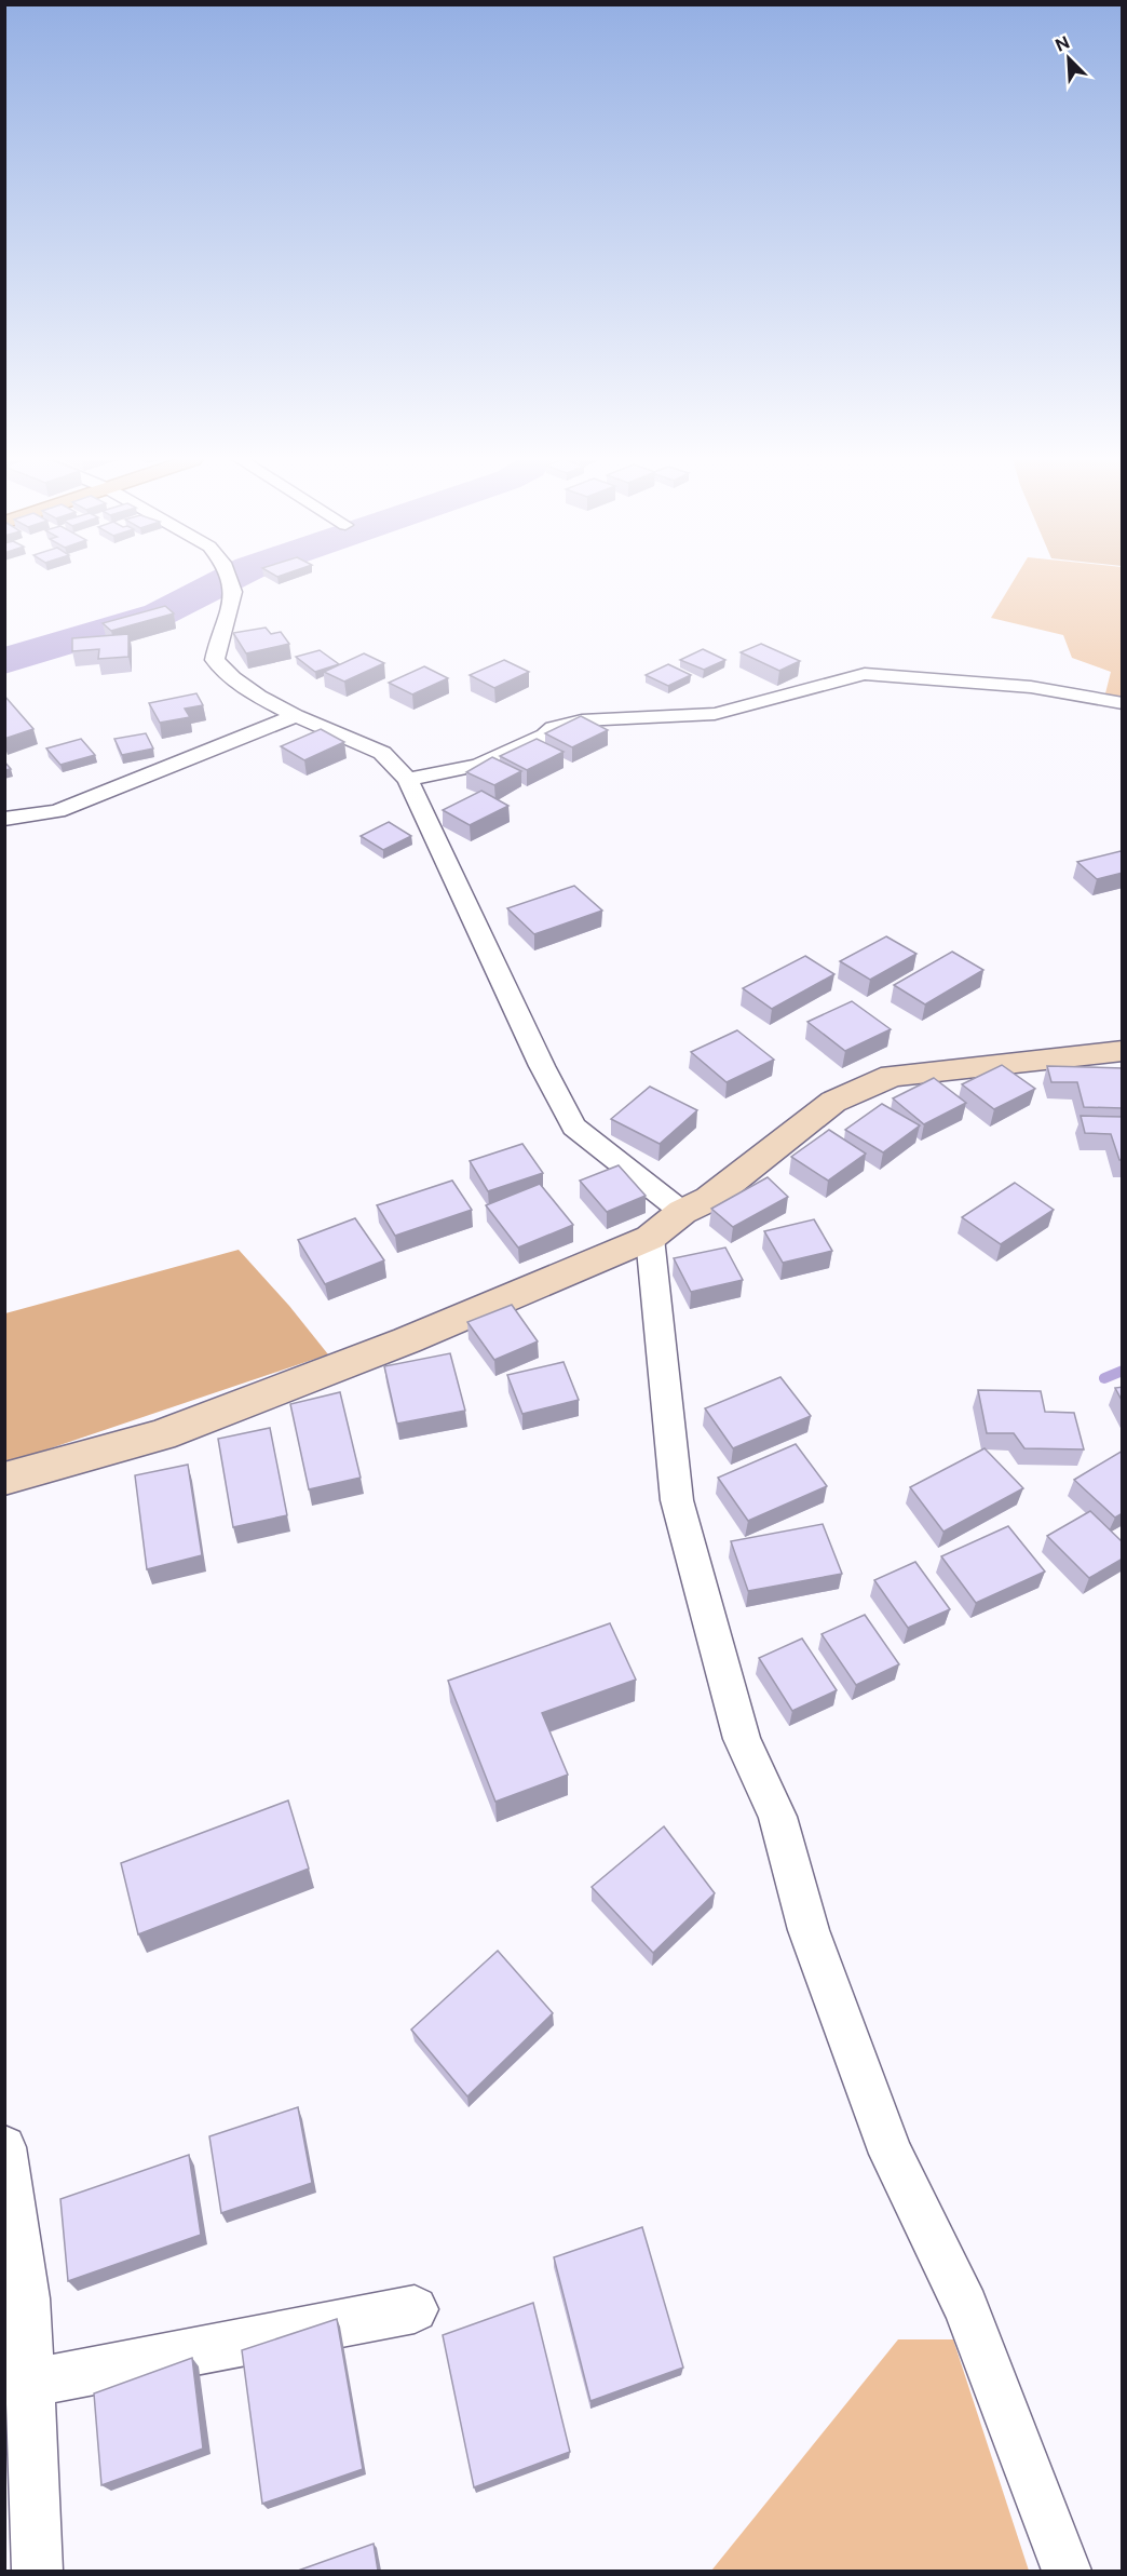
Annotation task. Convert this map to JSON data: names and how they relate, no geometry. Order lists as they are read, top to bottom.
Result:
{
  "north": "top left"
}
